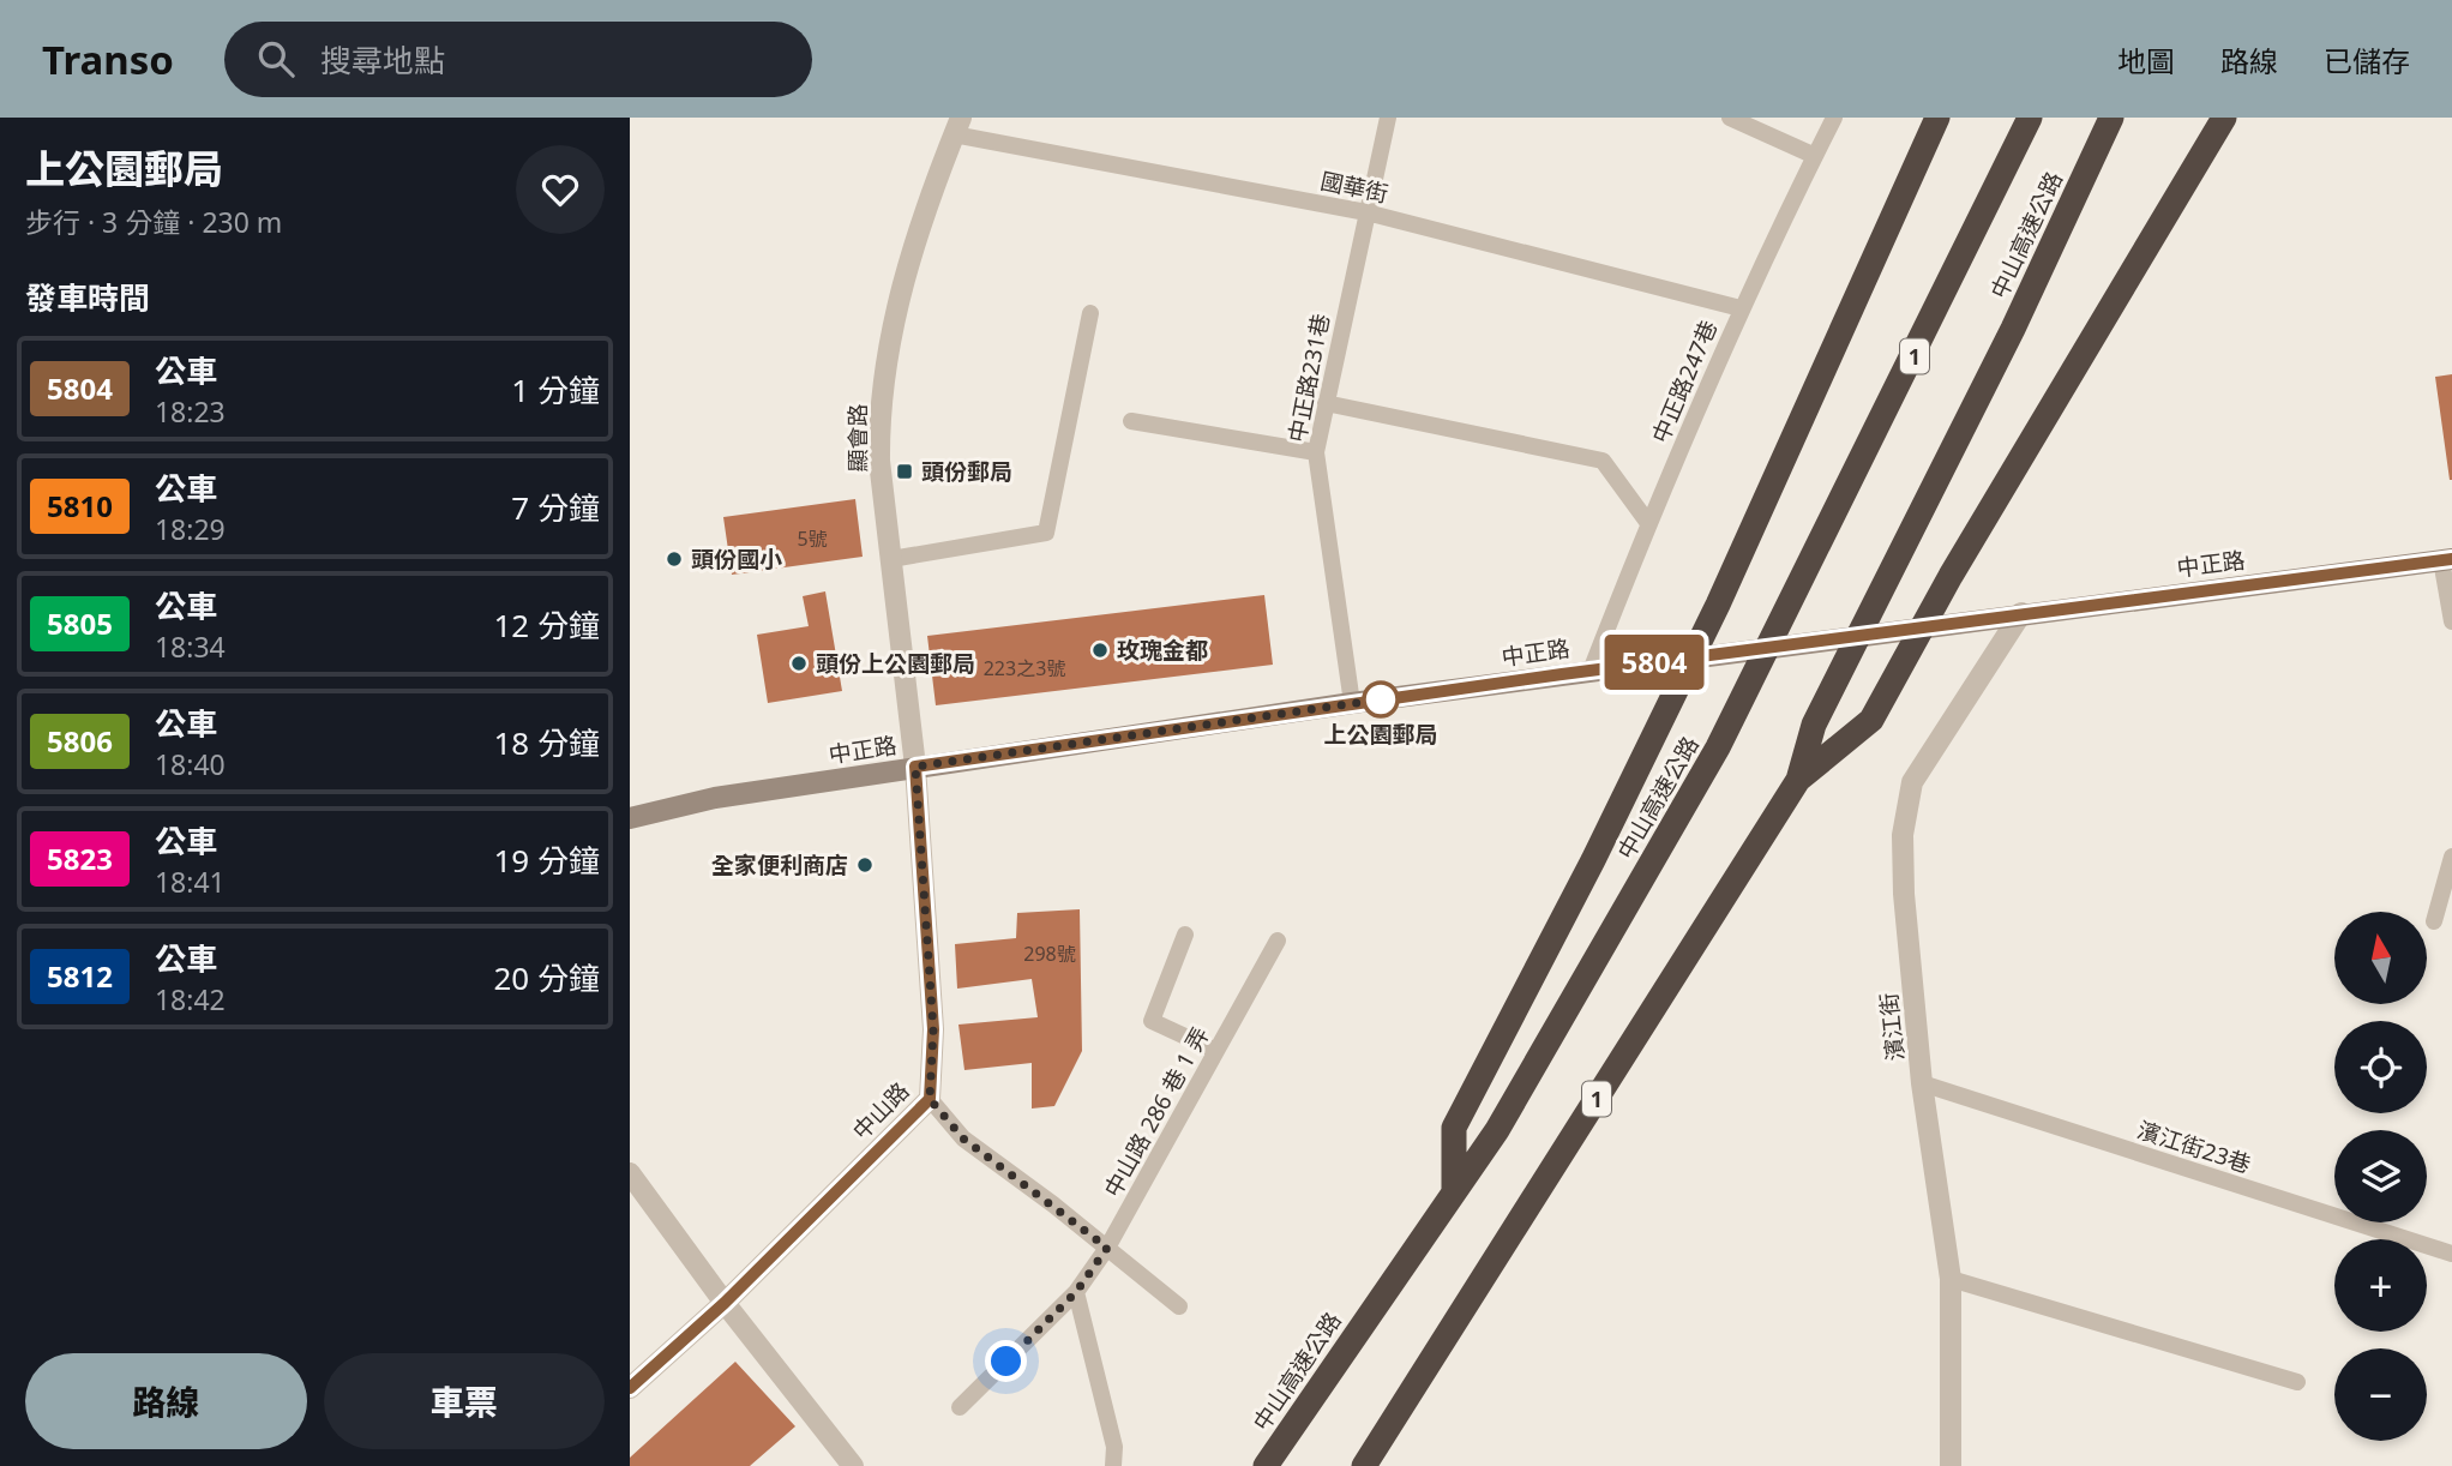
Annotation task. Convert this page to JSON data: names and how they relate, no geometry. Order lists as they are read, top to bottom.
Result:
{
  "streets": {
    "highway": ["中山高速公路", "1"],
    "main road": ["中正路"],
    "street": ["顯會路", "濱江街", "中山路"],
    "lane": [
      "國華街",
      "中正路231巷",
      "中正路247巷",
      "中山路 286 巷 1 弄",
      "濱江街23巷"
    ]
  },
  "crossings": [
    ["國華街", "中正路231巷"],
    ["國華街", "中正路247巷"],
    ["國華街", "顯會路"],
    ["中正路231巷", "中正路"],
    ["中正路247巷", "中正路"],
    ["顯會路", "中正路"],
    ["顯會路", "中山路"],
    ["中正路", "濱江街"],
    ["中正路", "中山路"],
    ["濱江街", "濱江街23巷"]
  ],
  "places": {
    "transit": ["頭份郵局"],
    "other": [
      "頭份國小",
      "玫瑰金都",
      "頭份上公園郵局",
      "上公園郵局",
      "全家便利商店"
    ]
  },
  "lines": ["bus line 5804"],
  "house_numbers": ["5號", "223之3號", "298號"],
  "north": "top",
  "page": {
    "header": "Transo",
    "search": "搜尋地點",
    "nav": ["地圖", "路線", "已儲存"],
    "heading": [
      ["上公園郵局", "步行 · 3 分鐘 · 230 m"],
      "發車時間"
    ],
    "on_map": "5804",
    "list": [
      {
        "mark": "5804",
        "name": "公車",
        "note": "18:23",
        "value": "1 分鐘"
      },
      {
        "mark": "5810",
        "name": "公車",
        "note": "18:29",
        "value": "7 分鐘"
      },
      {
        "mark": "5805",
        "name": "公車",
        "note": "18:34",
        "value": "12 分鐘"
      },
      {
        "mark": "5806",
        "name": "公車",
        "note": "18:40",
        "value": "18 分鐘"
      },
      {
        "mark": "5823",
        "name": "公車",
        "note": "18:41",
        "value": "19 分鐘"
      },
      {
        "mark": "5812",
        "name": "公車",
        "note": "18:42",
        "value": "20 分鐘"
      }
    ],
    "map_buttons": ["+", "−"],
    "buttons": ["路線", "車票"]
  }
}
